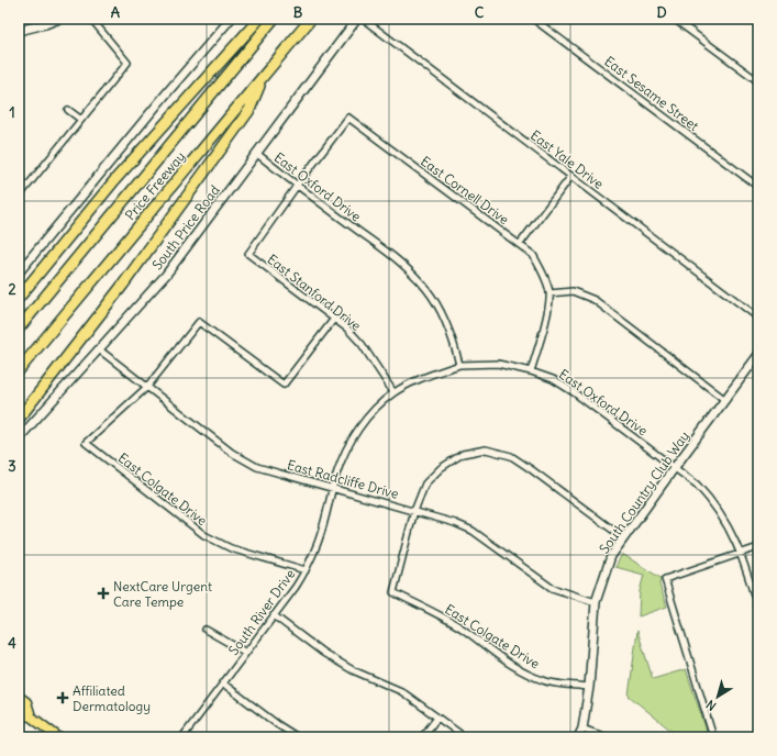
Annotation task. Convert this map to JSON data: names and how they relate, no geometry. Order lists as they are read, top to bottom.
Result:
{
  "streets": {
    "highway": ["Price Freeway"],
    "main road": ["South Price Road", "South Country Club Way"],
    "street": [
      "East Sesame Street",
      "East Yale Drive",
      "East Oxford Drive",
      "East Cornell Drive",
      "East Stanford Drive",
      "East Radcliffe Drive",
      "East Colgate Drive",
      "South River Drive"
    ]
  },
  "crossings": [
    ["East Oxford Drive", "East Cornell Drive"],
    ["East Oxford Drive", "South Price Road"],
    ["East Oxford Drive", "East Stanford Drive"],
    ["East Oxford Drive", "South Country Club Way"],
    ["East Oxford Drive", "South River Drive"],
    ["East Cornell Drive", "East Stanford Drive"],
    ["South Price Road", "East Radcliffe Drive"],
    ["East Stanford Drive", "South River Drive"],
    ["East Radcliffe Drive", "East Colgate Drive"],
    ["East Radcliffe Drive", "South Country Club Way"],
    ["East Radcliffe Drive", "South River Drive"],
    ["East Colgate Drive", "South Country Club Way"],
    ["East Colgate Drive", "South River Drive"]
  ],
  "places": {
    "health": ["NextCare Urgent Care Tempe", "Affiliated Dermatology"]
  },
  "north": "bottom left",
  "grid": {
    "columns": [
      "A",
      "B",
      "C",
      "D"
    ],
    "rows": [
      "1",
      "2",
      "3",
      "4"
    ]
  }
}
